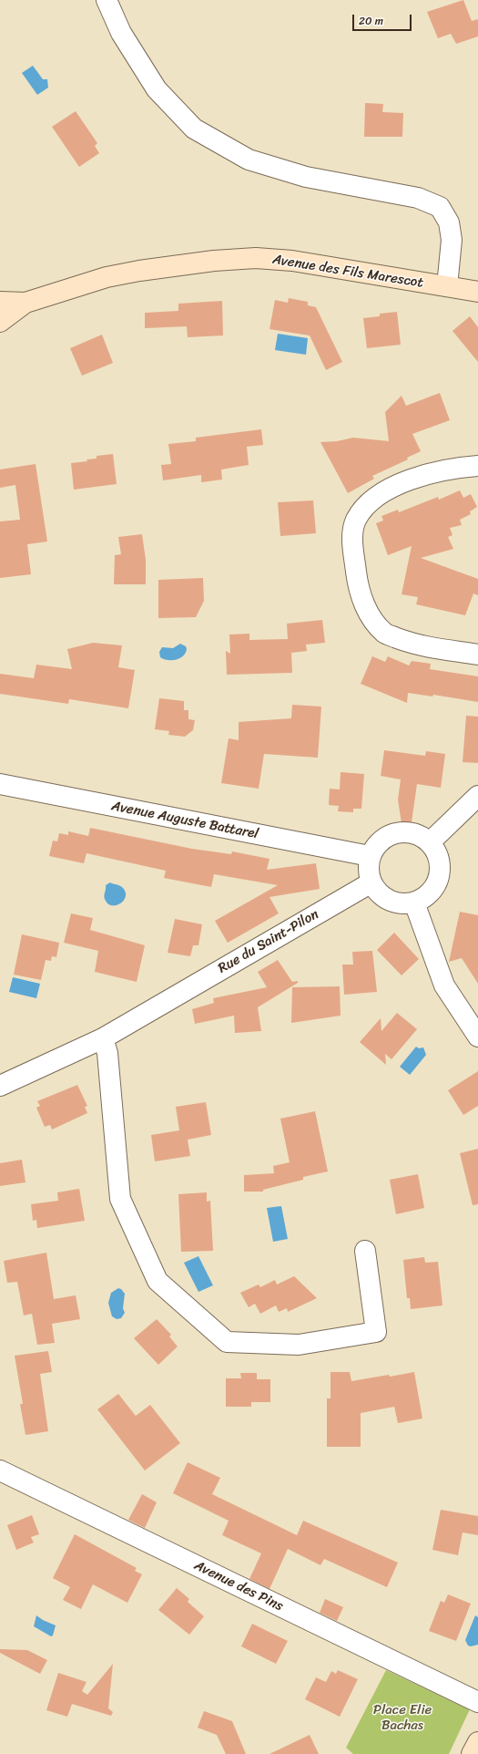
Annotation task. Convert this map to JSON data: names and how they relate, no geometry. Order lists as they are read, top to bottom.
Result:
{
  "streets": {
    "street": [
      "Avenue des Fils Marescot",
      "Avenue Auguste Battarel",
      "Rue du Saint-Pilon",
      "Avenue des Pins"
    ]
  },
  "crossings": [
    ["Avenue Auguste Battarel", "Rue du Saint-Pilon"]
  ],
  "parks": ["Place Elie Bachas"],
  "scale_bar": "20 m"
}
